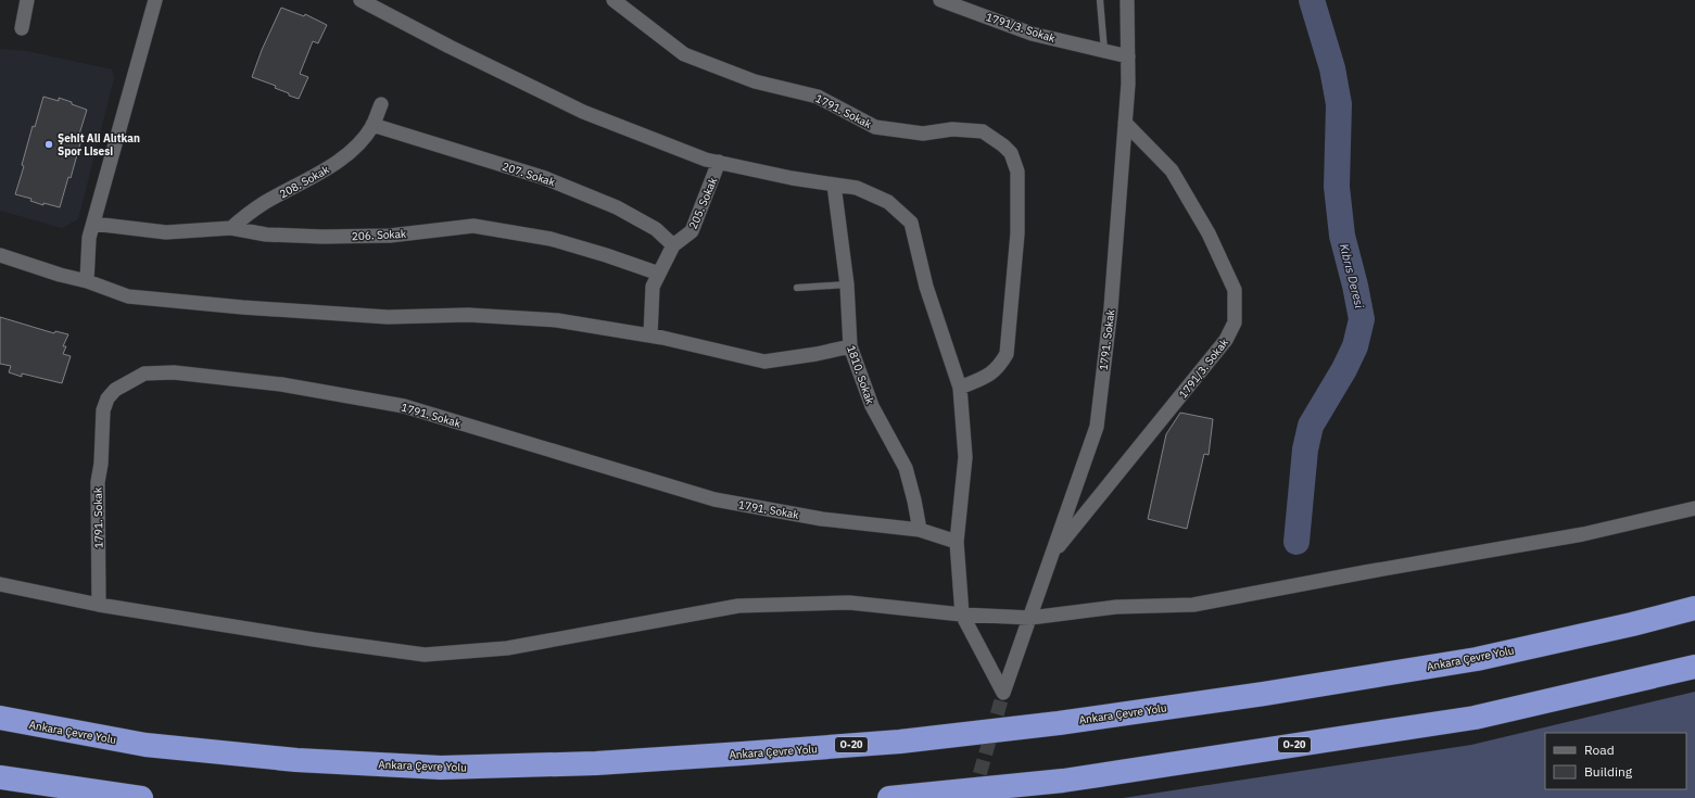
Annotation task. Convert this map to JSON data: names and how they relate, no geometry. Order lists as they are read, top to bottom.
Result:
{
  "streets": {
    "highway": ["Ankara Çevre Yolu", "O-20"],
    "street": [
      "1791/3. Sokak",
      "1791. Sokak",
      "207. Sokak",
      "208. Sokak",
      "205. Sokak",
      "206. Sokak",
      "1810. Sokak"
    ]
  },
  "crossings": [
    ["1791/3. Sokak", "1791. Sokak"],
    ["1791. Sokak", "1810. Sokak"],
    ["207. Sokak", "208. Sokak"],
    ["207. Sokak", "205. Sokak"],
    ["208. Sokak", "206. Sokak"],
    ["205. Sokak", "206. Sokak"]
  ],
  "water": ["Kıbrıs Deresi"],
  "places": ["Şehit Ali Alıtkan Spor Lisesi"],
  "legend": ["Road", "Building"]
}
